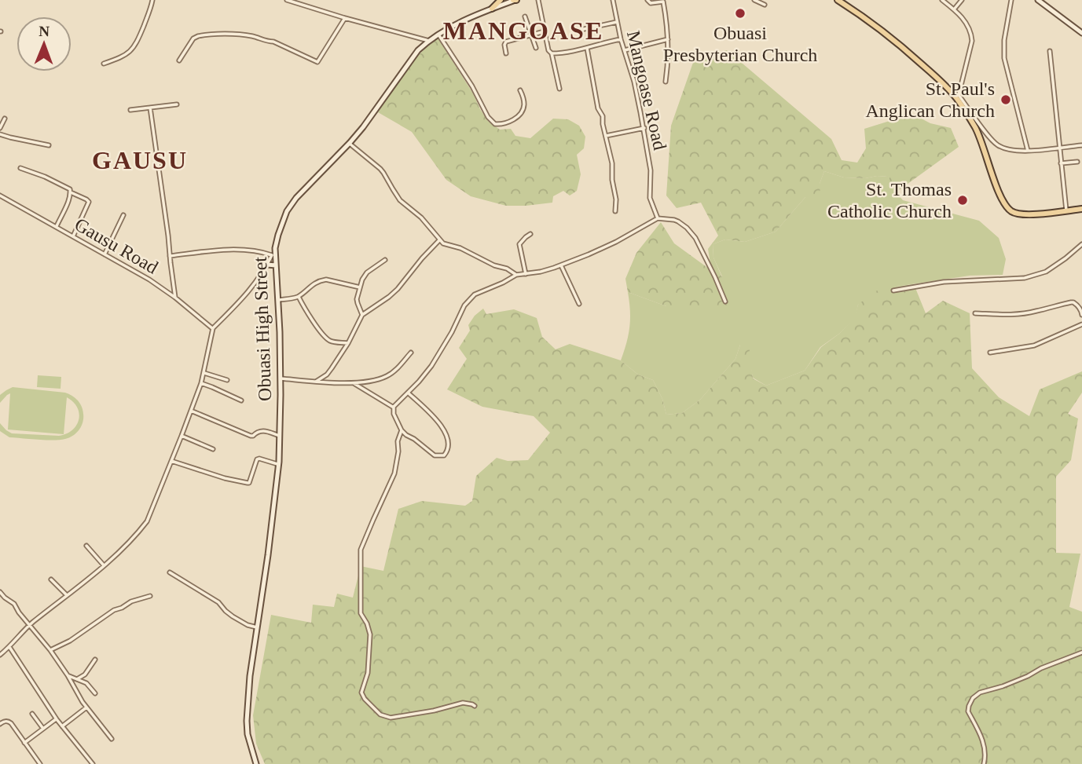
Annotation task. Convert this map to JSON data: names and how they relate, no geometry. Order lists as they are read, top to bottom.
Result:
{
  "streets": {
    "street": ["Mangoase Road", "Gausu Road", "Obuasi High Street"]
  },
  "districts": ["MANGOASE", "GAUSU"],
  "places": ["Obuasi Presbyterian Church", "St. Paul's Anglican Church", "St. Thomas Catholic Church"],
  "north": "top"
}
